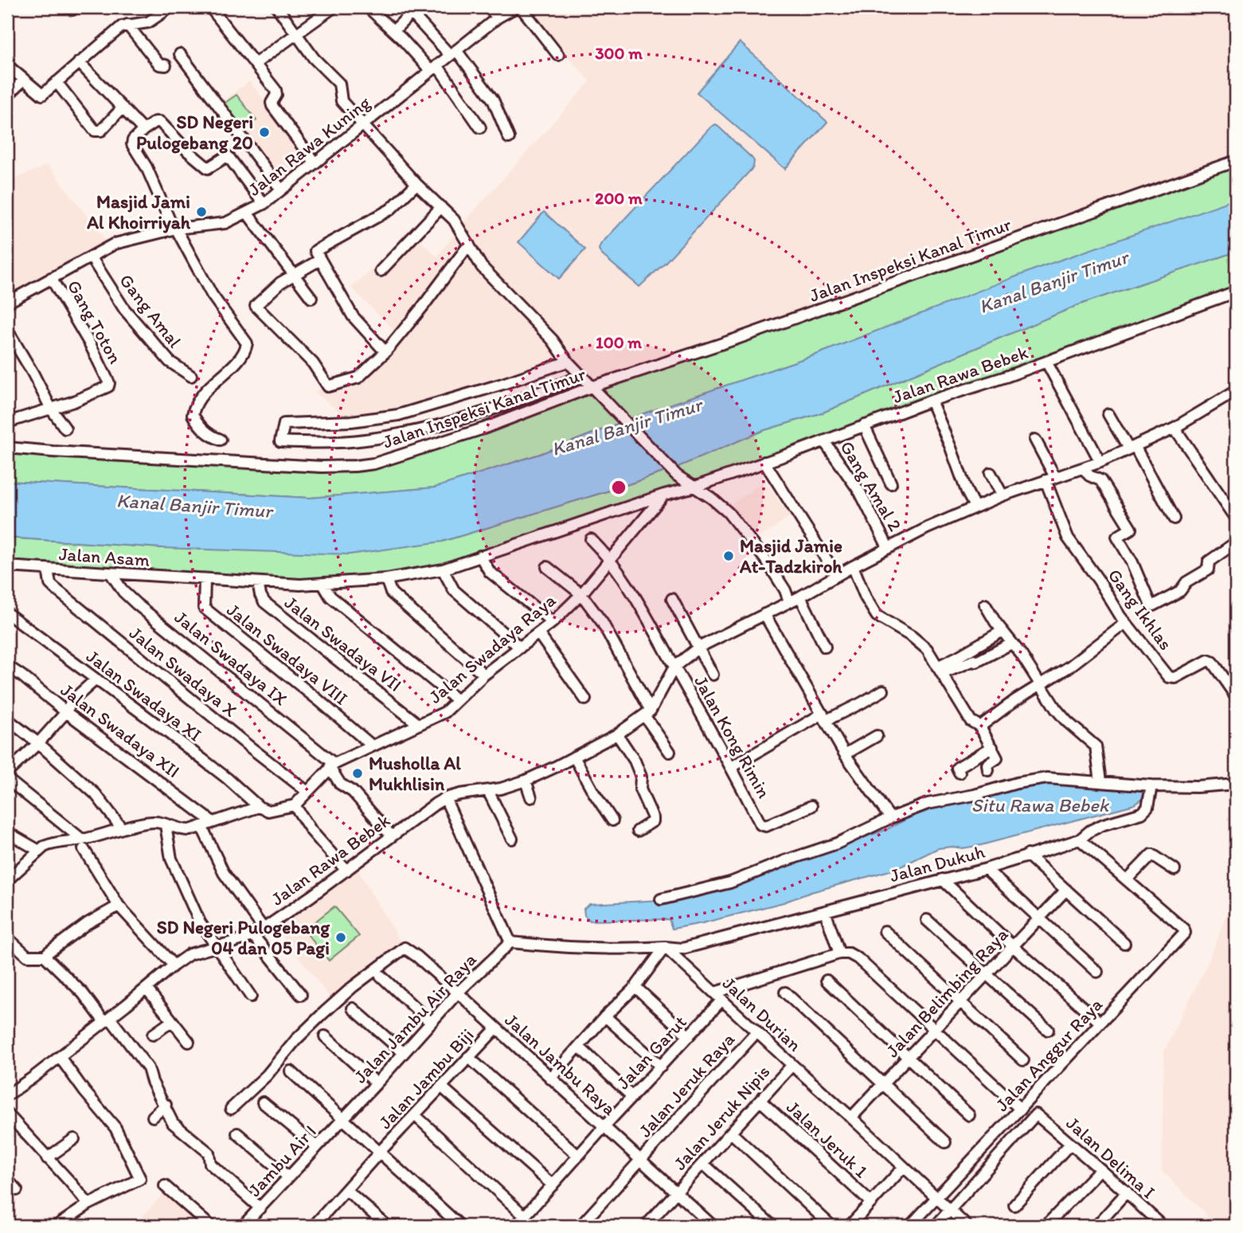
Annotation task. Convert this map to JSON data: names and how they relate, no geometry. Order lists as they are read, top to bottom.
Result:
{
  "streets": {
    "street": [
      "Jalan Rawa Kuning",
      "Jalan Inspeksi Kanal Timur",
      "Gang Amal",
      "Gang Toton",
      "Jalan Rawa Bebek",
      "Gang Amal 2",
      "Jalan Asam",
      "Gang Ikhlas",
      "Jalan Swadaya VII",
      "Jalan Swadaya Raya",
      "Jalan Swadaya VIII",
      "Jalan Swadaya IX",
      "Jalan Swadaya X",
      "Jalan Swadaya XI",
      "Jalan Swadaya XII",
      "Jalan Kong Rimin",
      "Jalan Dukuh",
      "Jalan Belimbing Raya",
      "Jalan Durian",
      "Jalan Jambu Air Raya",
      "Jalan Garut",
      "Jalan Anggur Raya",
      "Jalan Jambu Raya",
      "Jalan Jambu Biji",
      "Jalan Jeruk Raya",
      "Jalan Jeruk Nipis",
      "Jalan Jeruk 1",
      "Jalan Delima I",
      "Jambu Air I"
    ]
  },
  "crossings": [
    ["Jalan Rawa Kuning", "Gang Amal"],
    ["Jalan Rawa Kuning", "Gang Toton"],
    ["Jalan Rawa Bebek", "Gang Amal 2"],
    ["Jalan Rawa Bebek", "Jalan Asam"],
    ["Jalan Rawa Bebek", "Gang Ikhlas"],
    ["Jalan Rawa Bebek", "Jalan Swadaya VII"],
    ["Jalan Rawa Bebek", "Jalan Swadaya Raya"],
    ["Jalan Rawa Bebek", "Jalan Swadaya VIII"],
    ["Jalan Rawa Bebek", "Jalan Swadaya IX"],
    ["Jalan Rawa Bebek", "Jalan Kong Rimin"],
    ["Jalan Asam", "Jalan Swadaya VIII"],
    ["Jalan Asam", "Jalan Swadaya IX"],
    ["Jalan Asam", "Jalan Swadaya X"],
    ["Jalan Swadaya VII", "Jalan Swadaya Raya"],
    ["Jalan Swadaya Raya", "Jalan Swadaya VIII"],
    ["Jalan Swadaya Raya", "Jalan Swadaya IX"],
    ["Jalan Swadaya Raya", "Jalan Swadaya X"],
    ["Jalan Swadaya Raya", "Jalan Kong Rimin"],
    ["Jalan Dukuh", "Jalan Durian"],
    ["Jalan Belimbing Raya", "Jalan Durian"],
    ["Jalan Durian", "Jalan Garut"],
    ["Jalan Durian", "Jalan Anggur Raya"],
    ["Jalan Durian", "Jalan Jeruk Raya"],
    ["Jalan Durian", "Jalan Jeruk Nipis"],
    ["Jalan Durian", "Jalan Delima I"],
    ["Jalan Jambu Air Raya", "Jalan Jambu Raya"],
    ["Jalan Jambu Air Raya", "Jambu Air I"],
    ["Jalan Garut", "Jalan Jambu Raya"],
    ["Jalan Jambu Raya", "Jalan Jambu Biji"],
    ["Jalan Jambu Raya", "Jalan Jeruk Raya"],
    ["Jalan Jambu Raya", "Jalan Jeruk Nipis"],
    ["Jalan Jeruk Nipis", "Jalan Jeruk 1"]
  ],
  "water": ["Kanal Banjir Timur", "Situ Rawa Bebek"],
  "places": [
    "SD Negeri Pulogebang 20",
    "Masjid Jami Al Khoirriyah",
    "Masjid Jamie At-Tadzkiroh",
    "Musholla Al Mukhlisin",
    "SD Negeri Pulogebang 04 dan 05 Pagi"
  ],
  "rings": ["300 m", "200 m", "100 m"]
}
